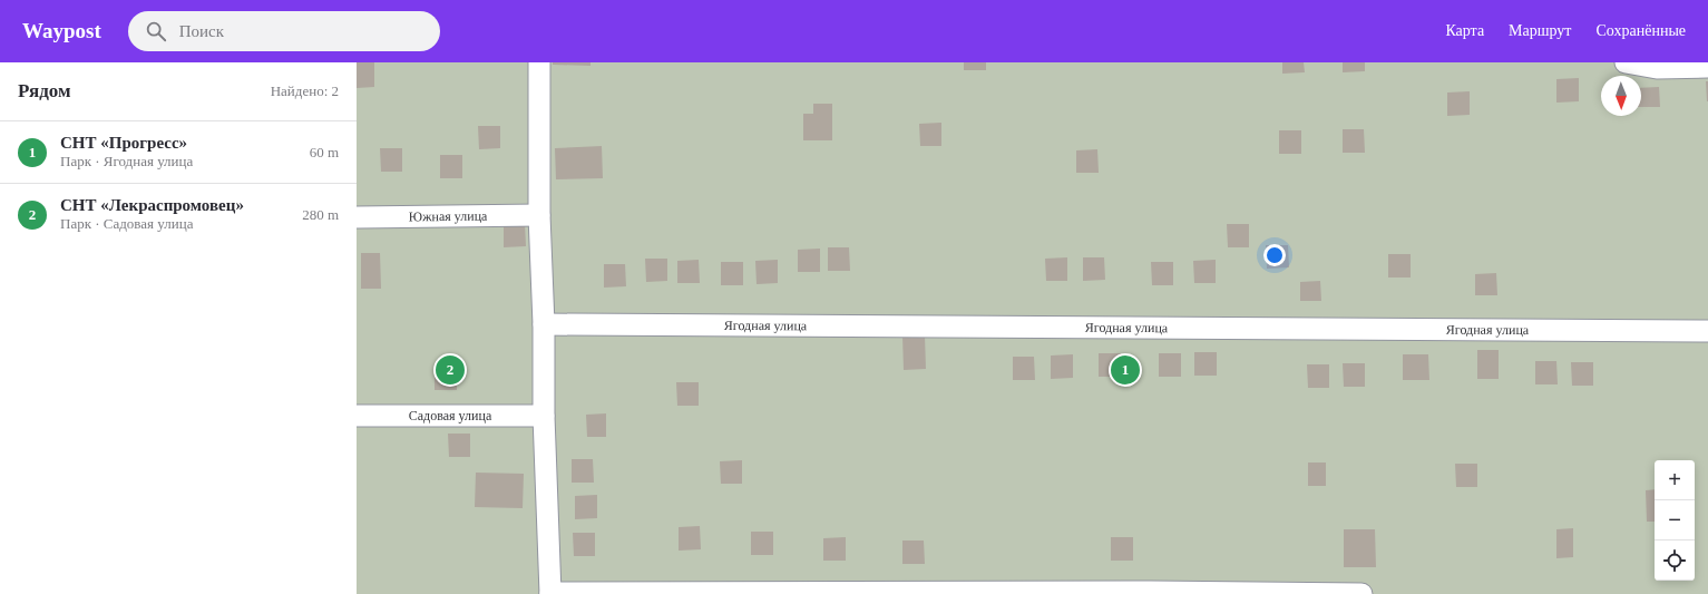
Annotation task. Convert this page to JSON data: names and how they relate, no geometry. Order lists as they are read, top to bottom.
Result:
{
  "streets": {
    "street": ["Южная улица", "Ягодная улица", "Садовая улица"]
  },
  "north": "bottom",
  "page": {
    "header": "Waypost",
    "search": "Поиск",
    "nav": ["Карта", "Маршрут", "Сохранённые"],
    "heading": ["Рядом", "Найдено: 2"],
    "list": [
      {
        "mark": "1",
        "name": "СНТ «Прогресс»",
        "note": "Парк · Ягодная улица",
        "value": "60 m"
      },
      {
        "mark": "2",
        "name": "СНТ «Лекраспромовец»",
        "note": "Парк · Садовая улица",
        "value": "280 m"
      }
    ],
    "pins": ["1", "2"],
    "map_buttons": ["+", "−"]
  }
}
